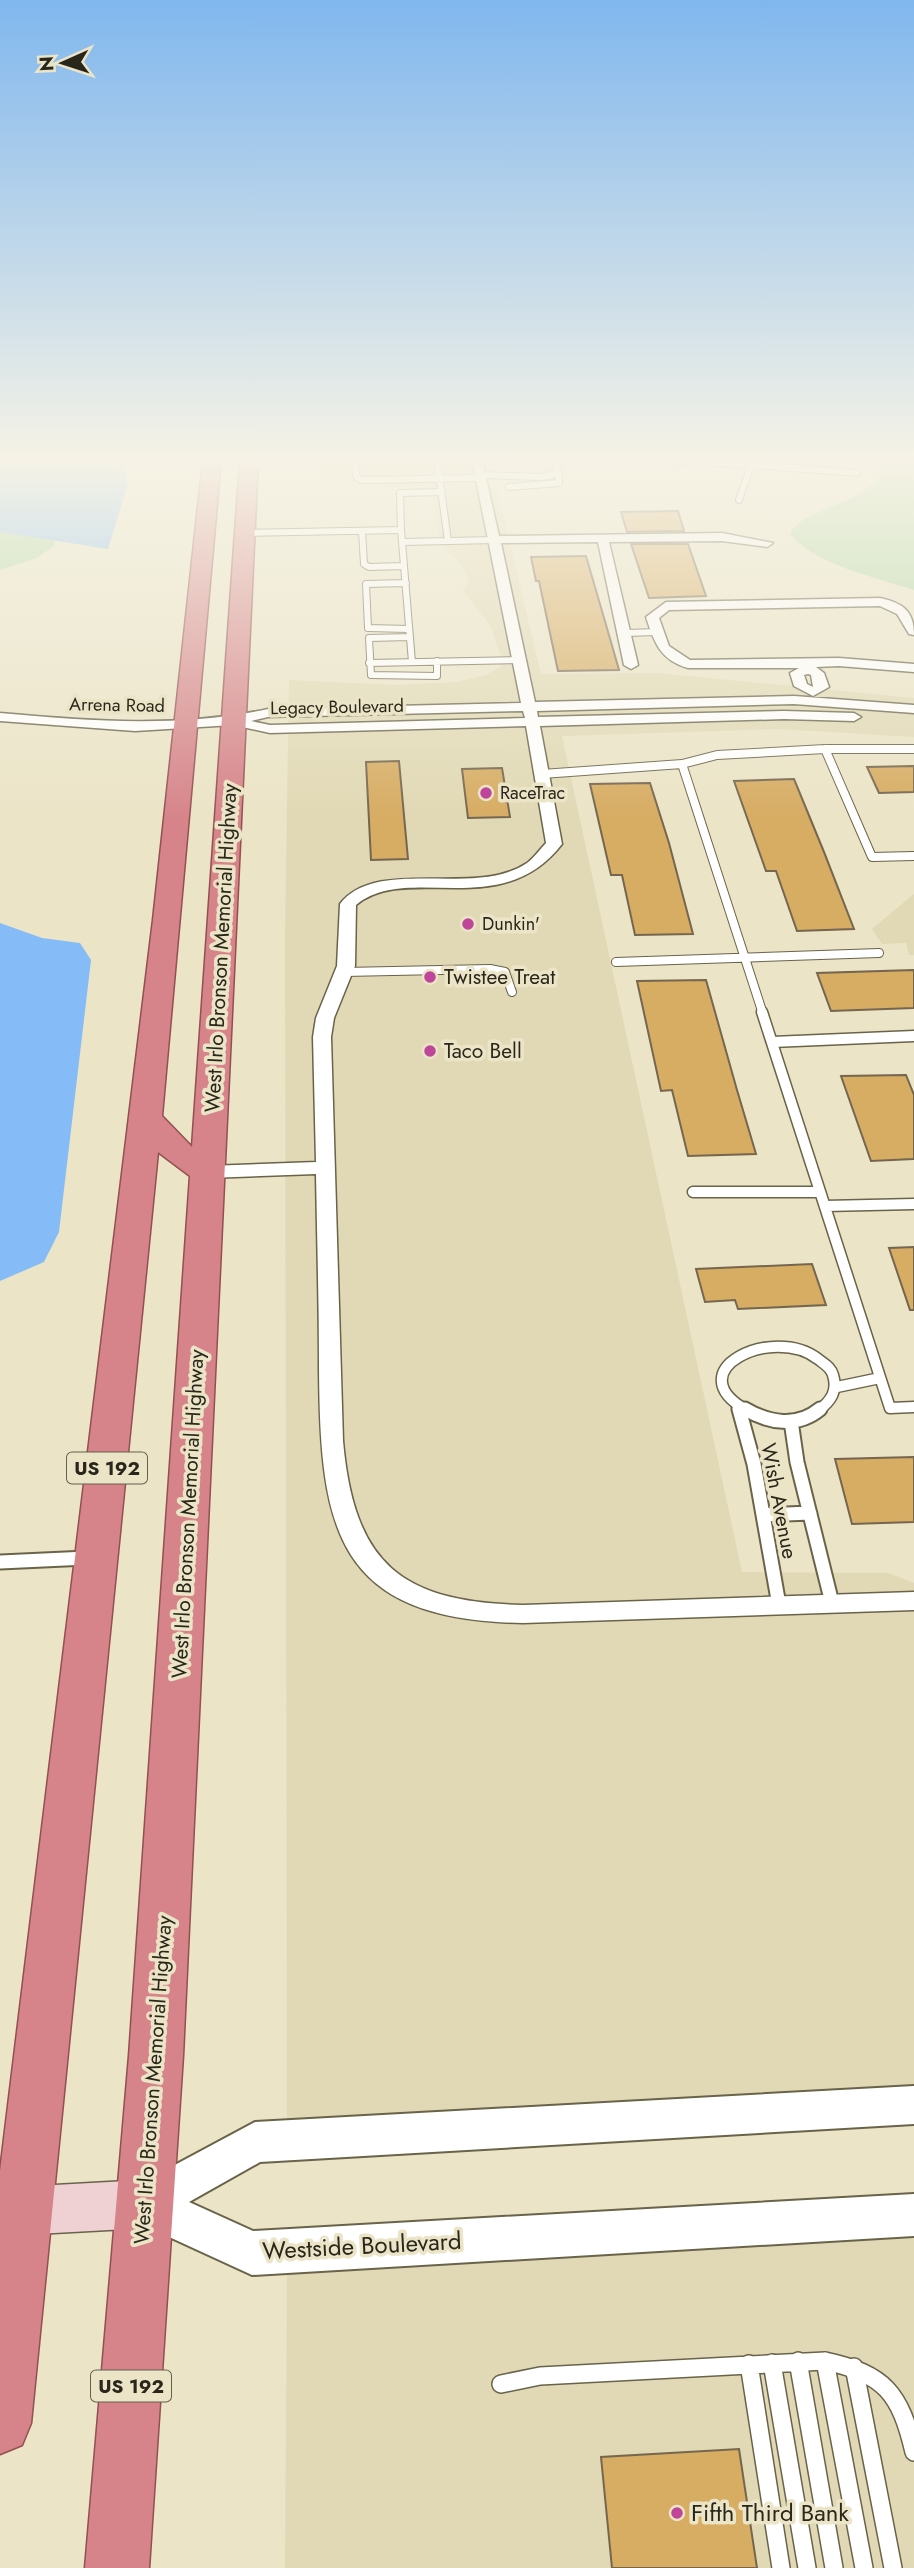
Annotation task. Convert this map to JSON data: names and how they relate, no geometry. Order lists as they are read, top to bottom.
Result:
{
  "streets": {
    "highway": ["West Irlo Bronson Memorial Highway", "US 192"],
    "street": ["Arrena Road", "Legacy Boulevard", "Westside Boulevard"],
    "lane": ["Wish Avenue"]
  },
  "crossings": [
    ["Arrena Road", "Legacy Boulevard"],
    ["Arrena Road", "West Irlo Bronson Memorial Highway"],
    ["Arrena Road", "US 192"],
    ["Legacy Boulevard", "West Irlo Bronson Memorial Highway"],
    ["West Irlo Bronson Memorial Highway", "Westside Boulevard"]
  ],
  "places": [
    "RaceTrac",
    "Dunkin'",
    "Twistee Treat",
    "Taco Bell",
    "Fifth Third Bank"
  ],
  "north": "left"
}
